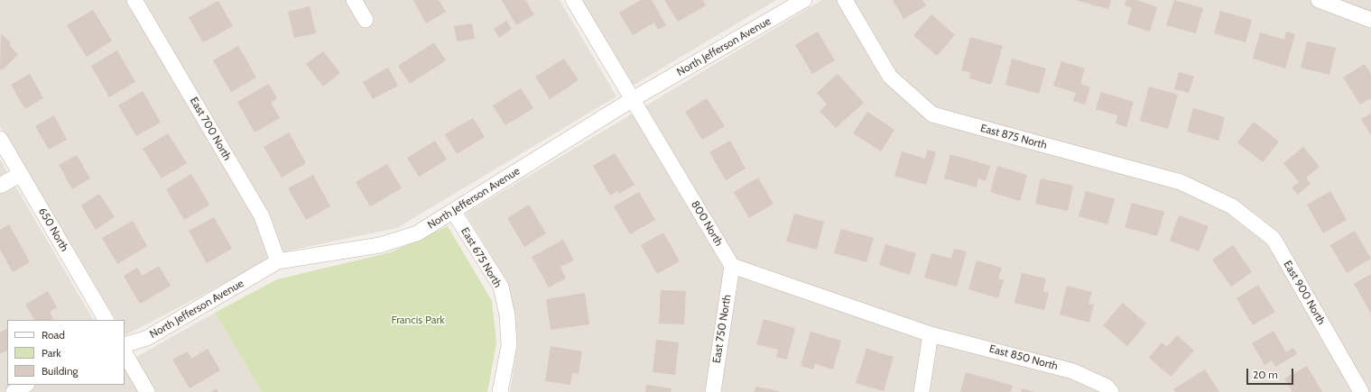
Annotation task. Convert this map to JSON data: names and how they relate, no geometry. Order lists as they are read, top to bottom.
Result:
{
  "streets": {
    "street": [
      "North Jefferson Avenue",
      "East 700 North",
      "East 875 North",
      "800 North",
      "650 North",
      "East 675 North",
      "East 900 North",
      "East 750 North",
      "East 850 North"
    ]
  },
  "crossings": [
    ["North Jefferson Avenue", "East 700 North"],
    ["North Jefferson Avenue", "800 North"],
    ["North Jefferson Avenue", "East 675 North"],
    ["East 875 North", "East 900 North"],
    ["800 North", "East 750 North"]
  ],
  "parks": ["Francis Park"],
  "legend": ["Road", "Park", "Building"],
  "scale_bar": "20 m"
}
